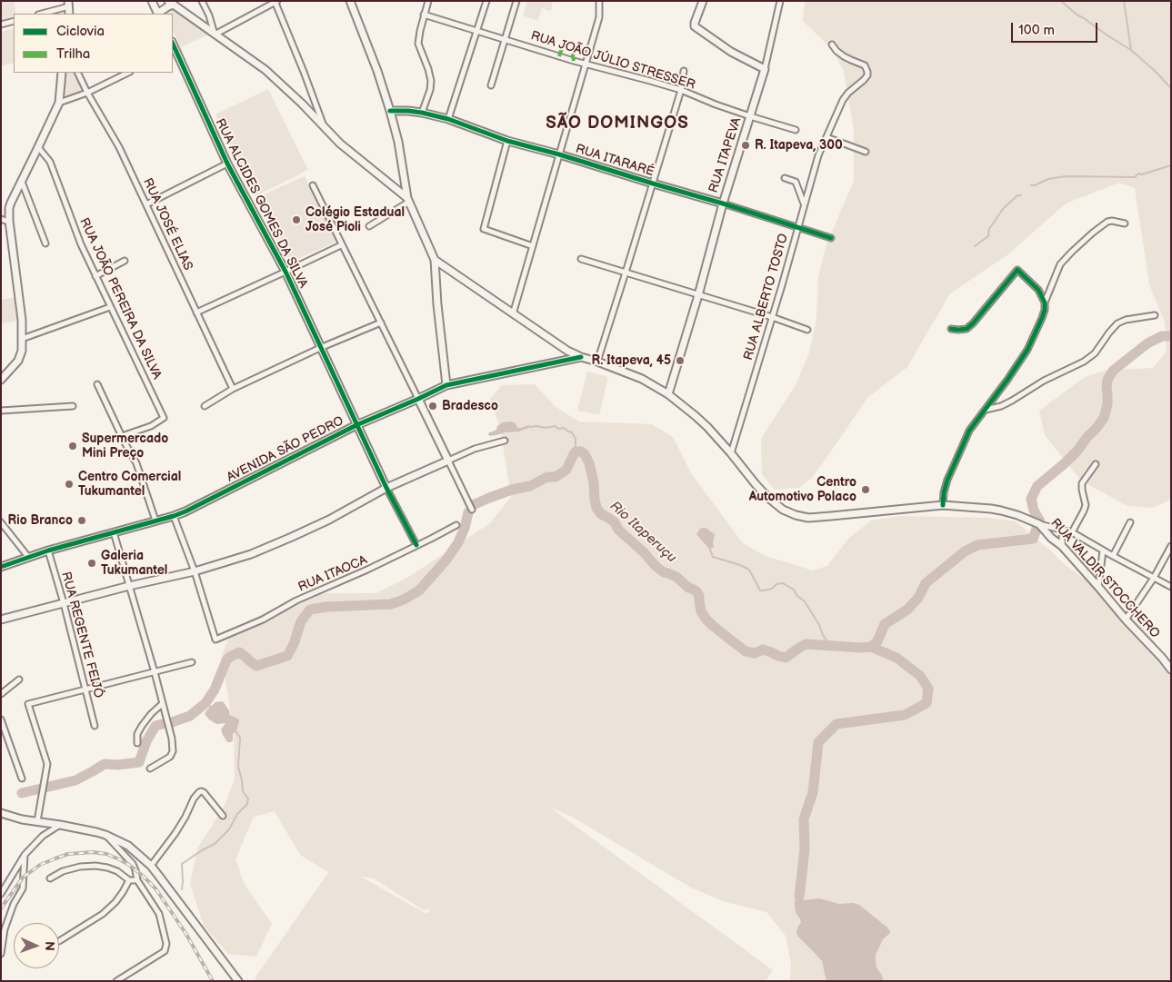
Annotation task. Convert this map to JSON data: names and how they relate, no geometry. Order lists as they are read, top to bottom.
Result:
{
  "streets": {
    "street": [
      "RUA JOÃO JÚLIO STRESSER",
      "RUA ITAPEVA",
      "RUA ITARARÉ",
      "RUA ALCIDES GOMES DA SILVA",
      "RUA JOSÉ ELIAS",
      "RUA ALBERTO TOSTO",
      "RUA JOÃO PEREIRA DA SILVA",
      "AVENIDA SÃO PEDRO",
      "RUA ITAOCA",
      "RUA VALDIR STOCCHERO",
      "RUA REGENTE FEIJÓ"
    ]
  },
  "crossings": [
    ["RUA JOÃO JÚLIO STRESSER", "RUA ITAPEVA"],
    ["RUA ITAPEVA", "RUA ITARARÉ"],
    ["RUA ITARARÉ", "RUA ALBERTO TOSTO"],
    ["RUA ALCIDES GOMES DA SILVA", "AVENIDA SÃO PEDRO"],
    ["RUA ALCIDES GOMES DA SILVA", "RUA ITAOCA"],
    ["AVENIDA SÃO PEDRO", "RUA REGENTE FEIJÓ"]
  ],
  "districts": ["SÃO DOMINGOS"],
  "water": ["Rio Itaperuçu"],
  "places": [
    "R. Itapeva, 300",
    "Colégio Estadual José Pioli",
    "R. Itapeva, 45",
    "Bradesco",
    "Supermercado Mini Preço",
    "Centro Comercial Tukumantel",
    "Centro Automotivo Polaco",
    "Rio Branco",
    "Galeria Tukumantel"
  ],
  "legend": ["Ciclovia", "Trilha"],
  "scale_bar": "100 m",
  "north": "right"
}
